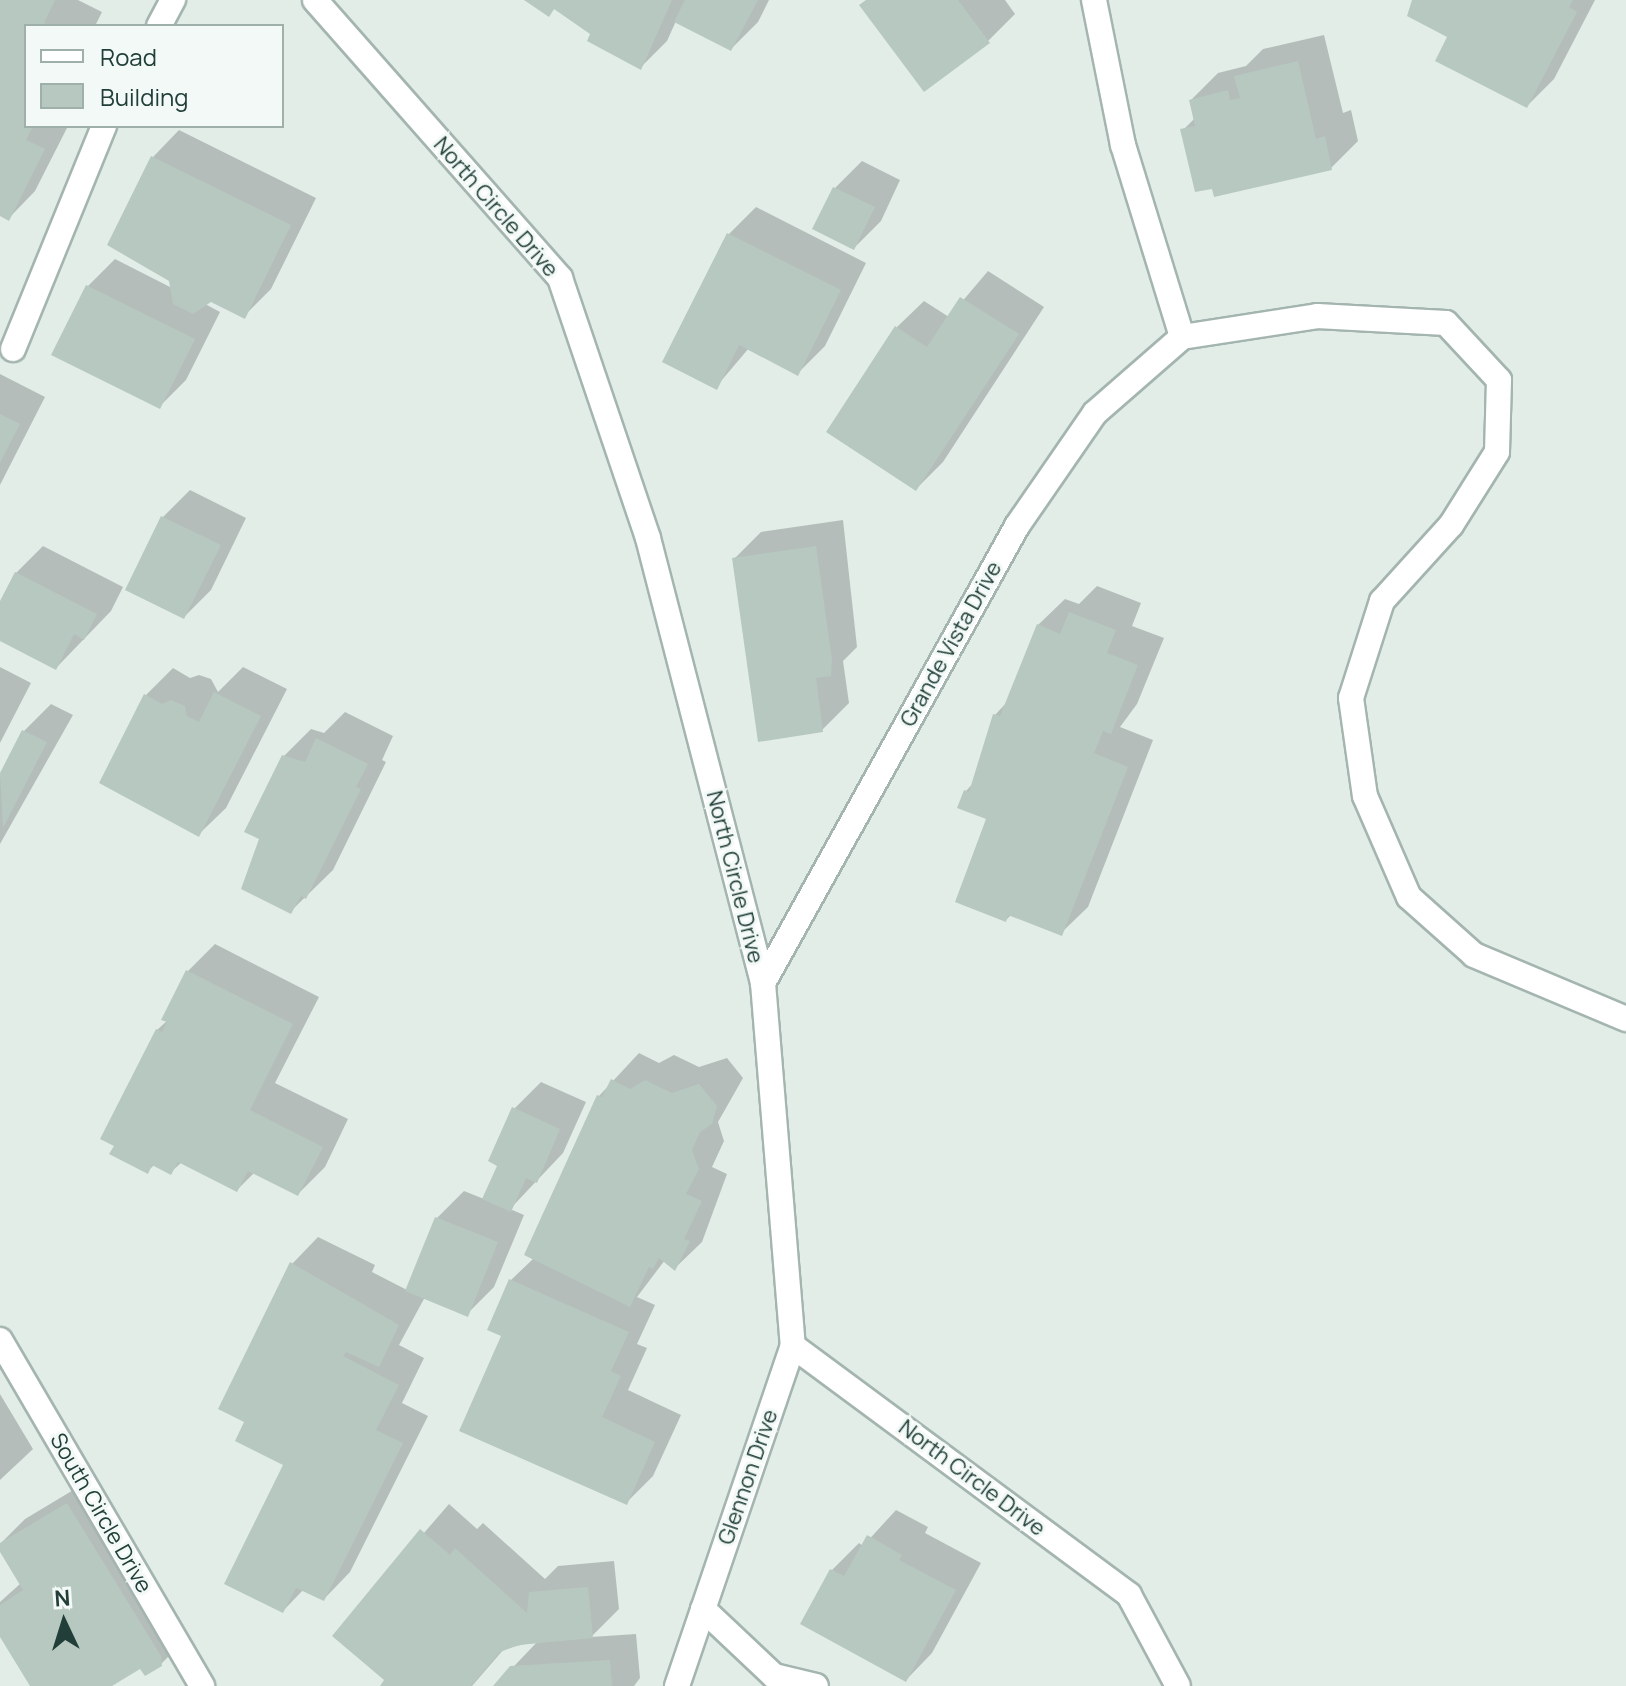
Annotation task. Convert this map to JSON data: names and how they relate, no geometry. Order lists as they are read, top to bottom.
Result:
{
  "streets": {
    "street": [
      "North Circle Drive",
      "Grande Vista Drive",
      "Glennon Drive",
      "South Circle Drive"
    ]
  },
  "crossings": [
    ["North Circle Drive", "Grande Vista Drive"],
    ["North Circle Drive", "Glennon Drive"]
  ],
  "legend": ["Road", "Building"],
  "north": "top"
}
